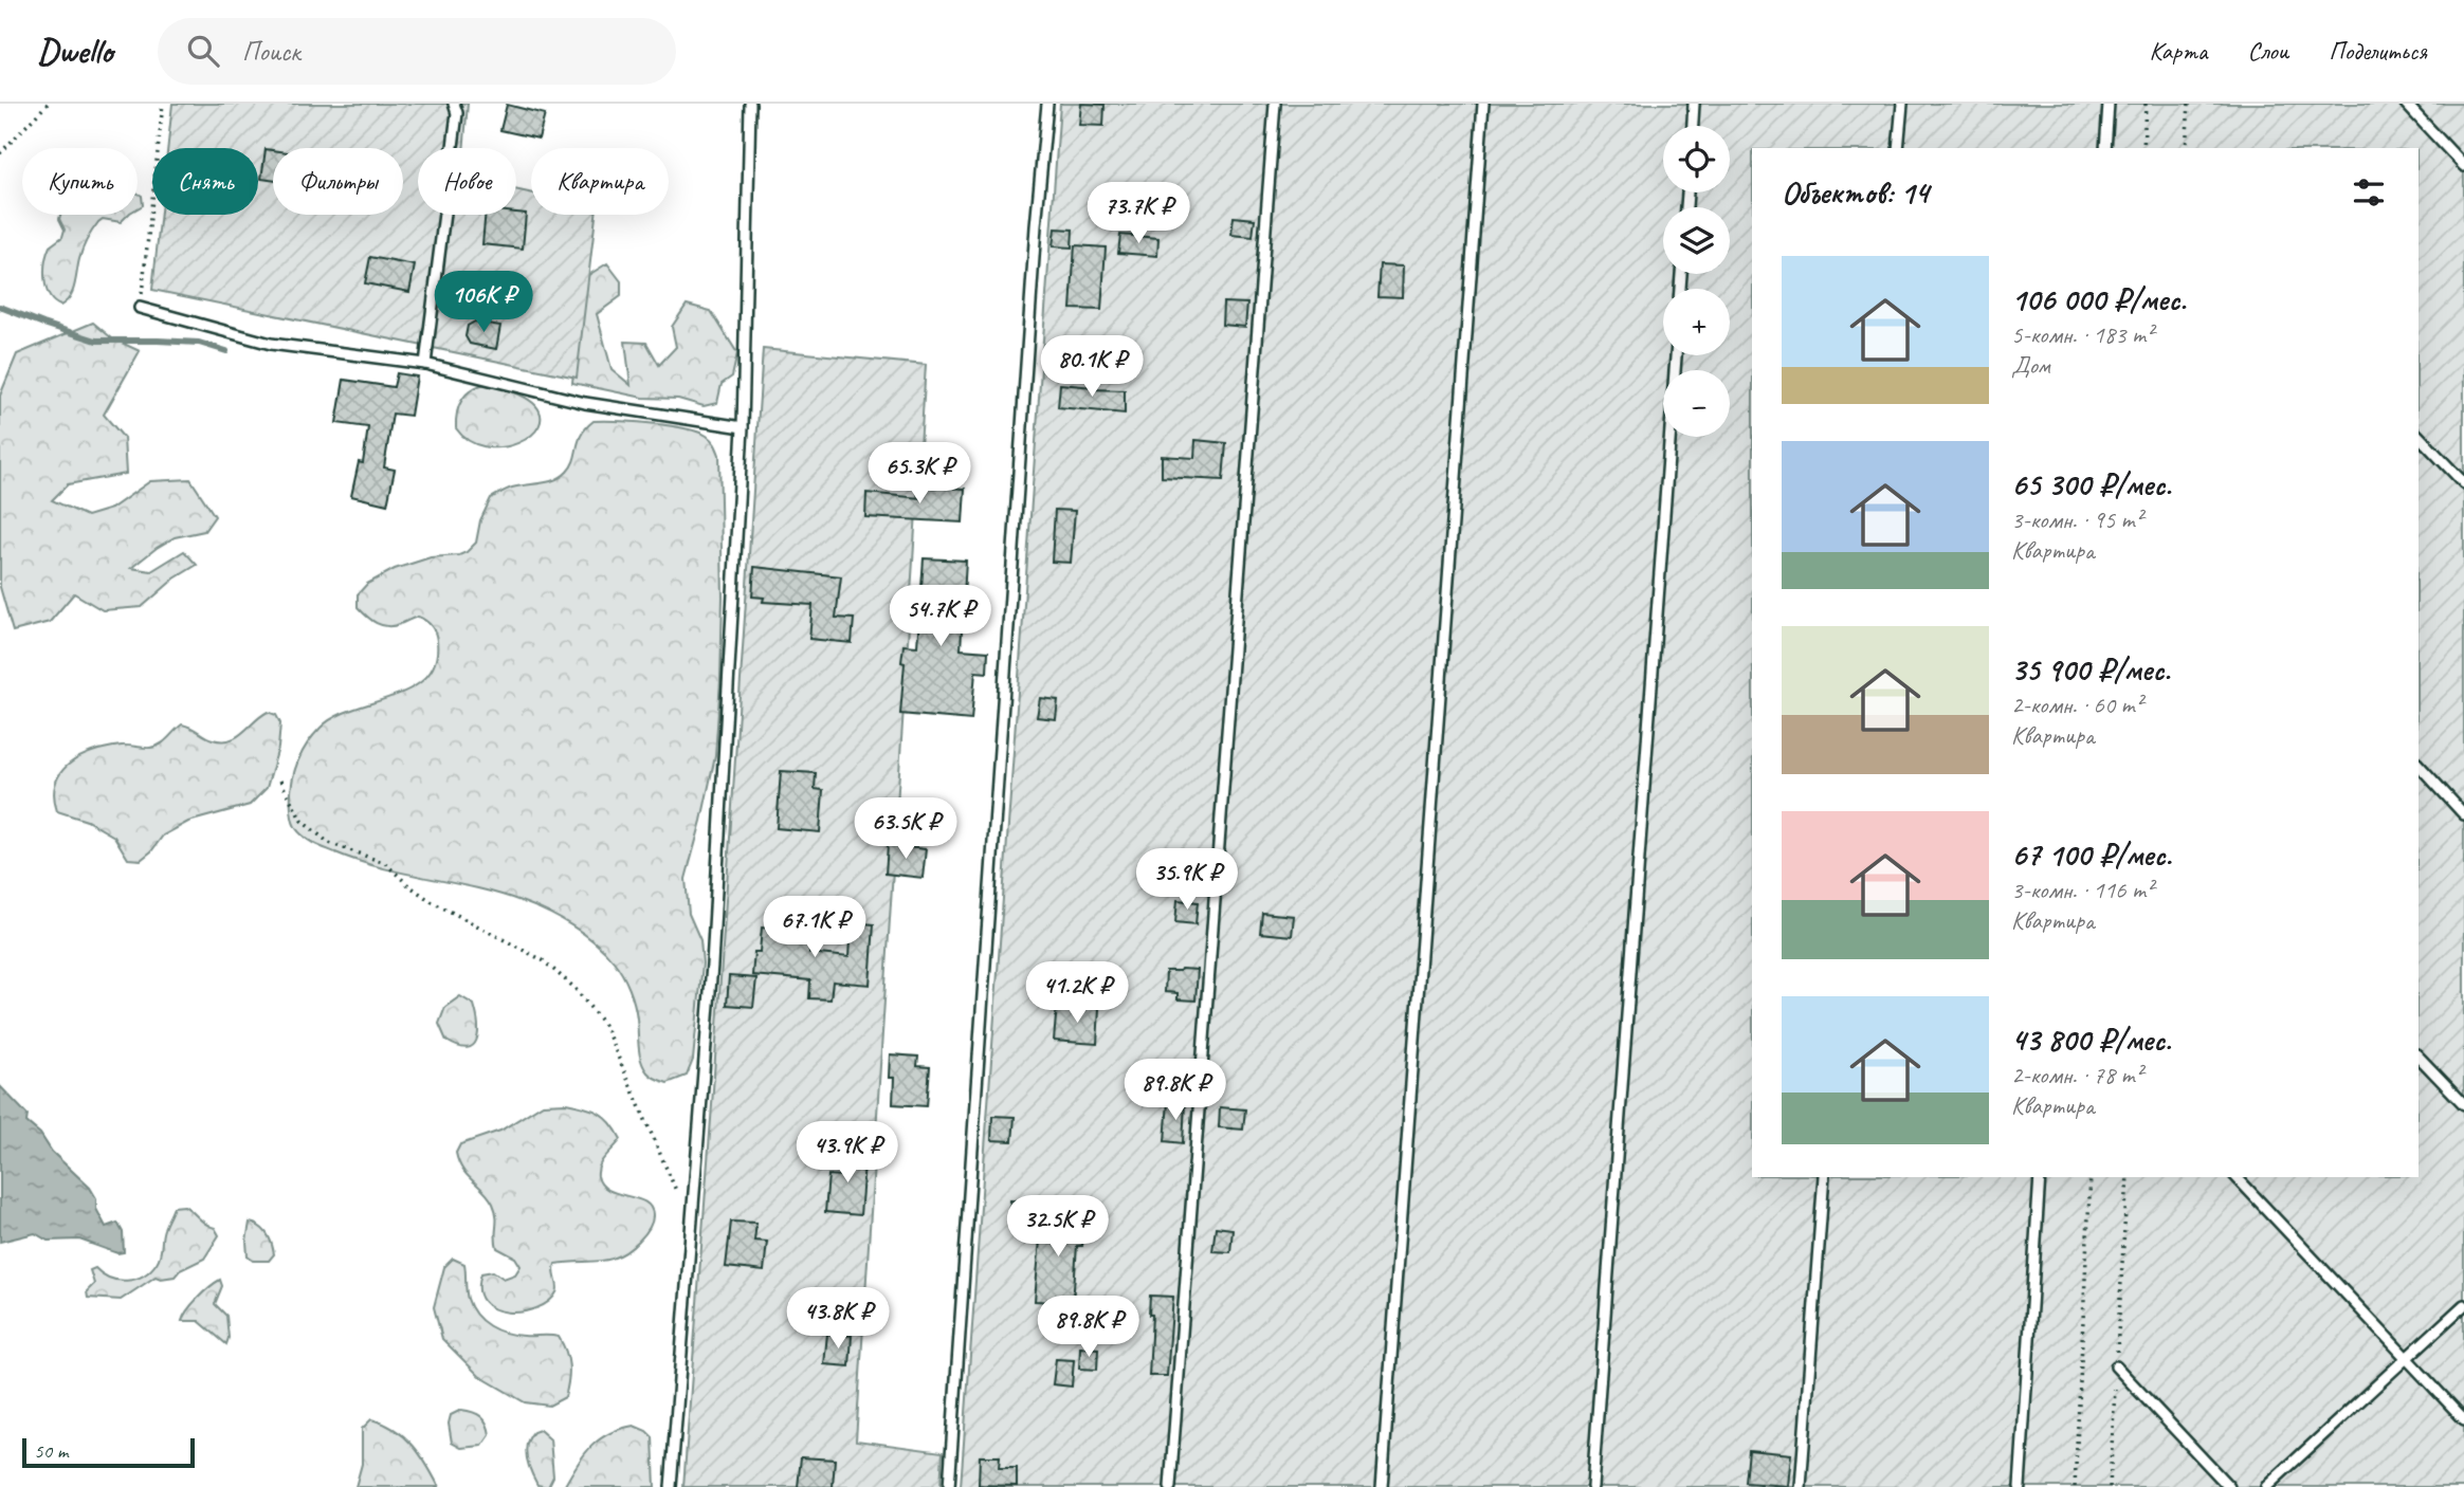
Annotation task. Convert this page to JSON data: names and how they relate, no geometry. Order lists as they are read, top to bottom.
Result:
{
  "scale_bar": "50 m",
  "page": {
    "header": "Dwello",
    "search": "Поиск",
    "nav": ["Карта", "Слои", "Поделиться"],
    "map_buttons": ["+", "−"],
    "chip": [
      "Купить",
      "Снять",
      "Фильтры",
      "Новое",
      "Квартира"
    ],
    "heading": "Объектов: 14",
    "price": [
      "73.7K ₽",
      "106K ₽",
      "80.1K ₽",
      "65.3K ₽",
      "54.7K ₽",
      "63.5K ₽",
      "35.9K ₽",
      "67.1K ₽",
      "41.2K ₽",
      "89.8K ₽",
      "43.9K ₽",
      "32.5K ₽",
      "43.8K ₽",
      "89.8K ₽"
    ],
    "list": [
      {
        "name": "106 000 ₽/мес.",
        "note": "5-комн. · 183 m² · Дом"
      },
      {
        "name": "65 300 ₽/мес.",
        "note": "3-комн. · 95 m² · Квартира"
      },
      {
        "name": "35 900 ₽/мес.",
        "note": "2-комн. · 60 m² · Квартира"
      },
      {
        "name": "67 100 ₽/мес.",
        "note": "3-комн. · 116 m² · Квартира"
      },
      {
        "name": "43 800 ₽/мес.",
        "note": "2-комн. · 78 m² · Квартира"
      }
    ],
    "scale": "50 m"
  }
}
